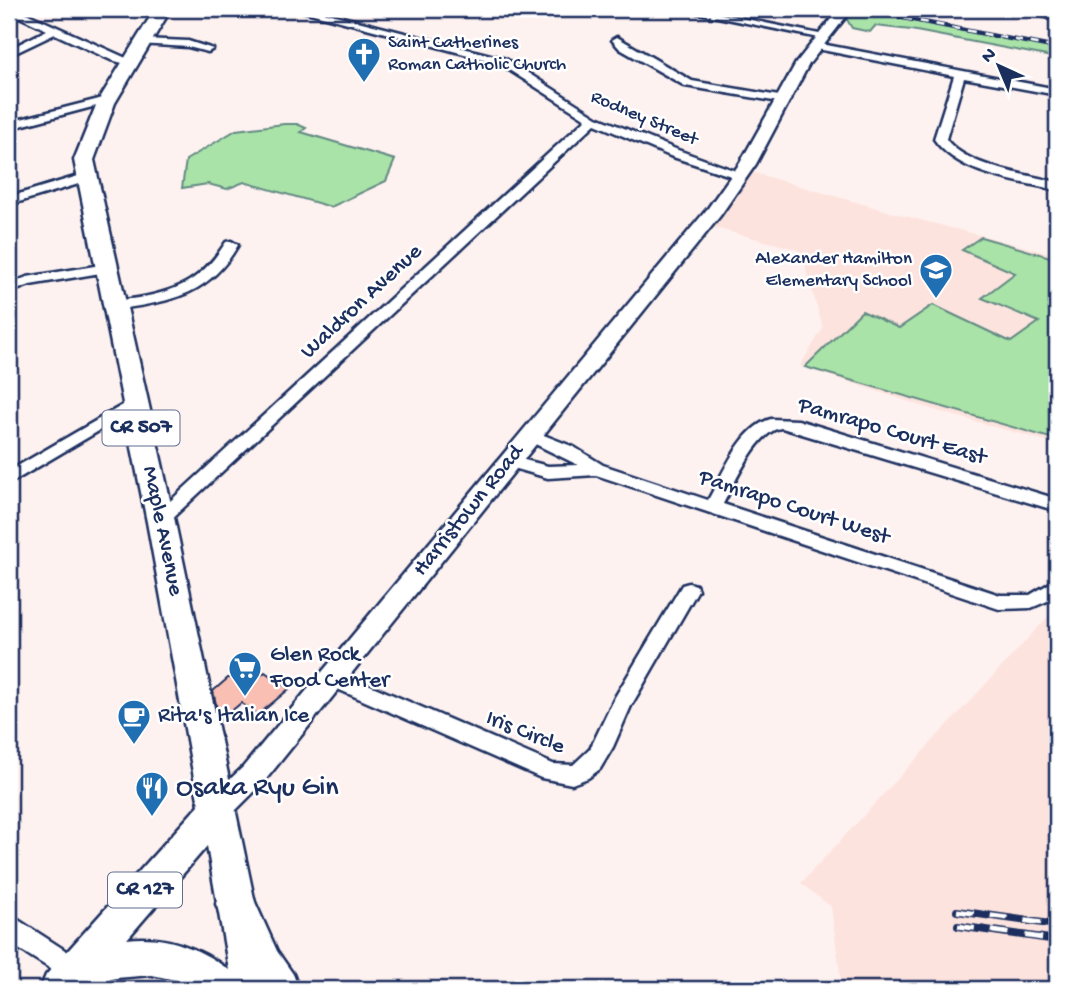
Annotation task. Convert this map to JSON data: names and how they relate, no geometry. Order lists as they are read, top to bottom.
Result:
{
  "streets": {
    "main road": [
      "CR 507",
      "Harristown Road",
      "Maple Avenue",
      "CR 127"
    ],
    "street": [
      "Rodney Street",
      "Waldron Avenue",
      "Pamrapo Court East",
      "Pamrapo Court West",
      "Iris Circle"
    ]
  },
  "crossings": [
    ["Rodney Street", "Waldron Avenue"],
    ["Rodney Street", "Harristown Road"],
    ["Waldron Avenue", "Maple Avenue"],
    ["Pamrapo Court East", "Pamrapo Court West"],
    ["Pamrapo Court West", "Harristown Road"],
    ["Harristown Road", "Maple Avenue"],
    ["Harristown Road", "Iris Circle"]
  ],
  "places": {
    "church": ["Saint Catherines Roman Catholic Church"],
    "school or university": ["Alexander Hamilton Elementary School"],
    "supermarket": ["Glen Rock Food Center"],
    "cafe": ["Rita's Italian Ice"],
    "restaurant": ["Osaka Ryu Gin"]
  },
  "north": "top left"
}
